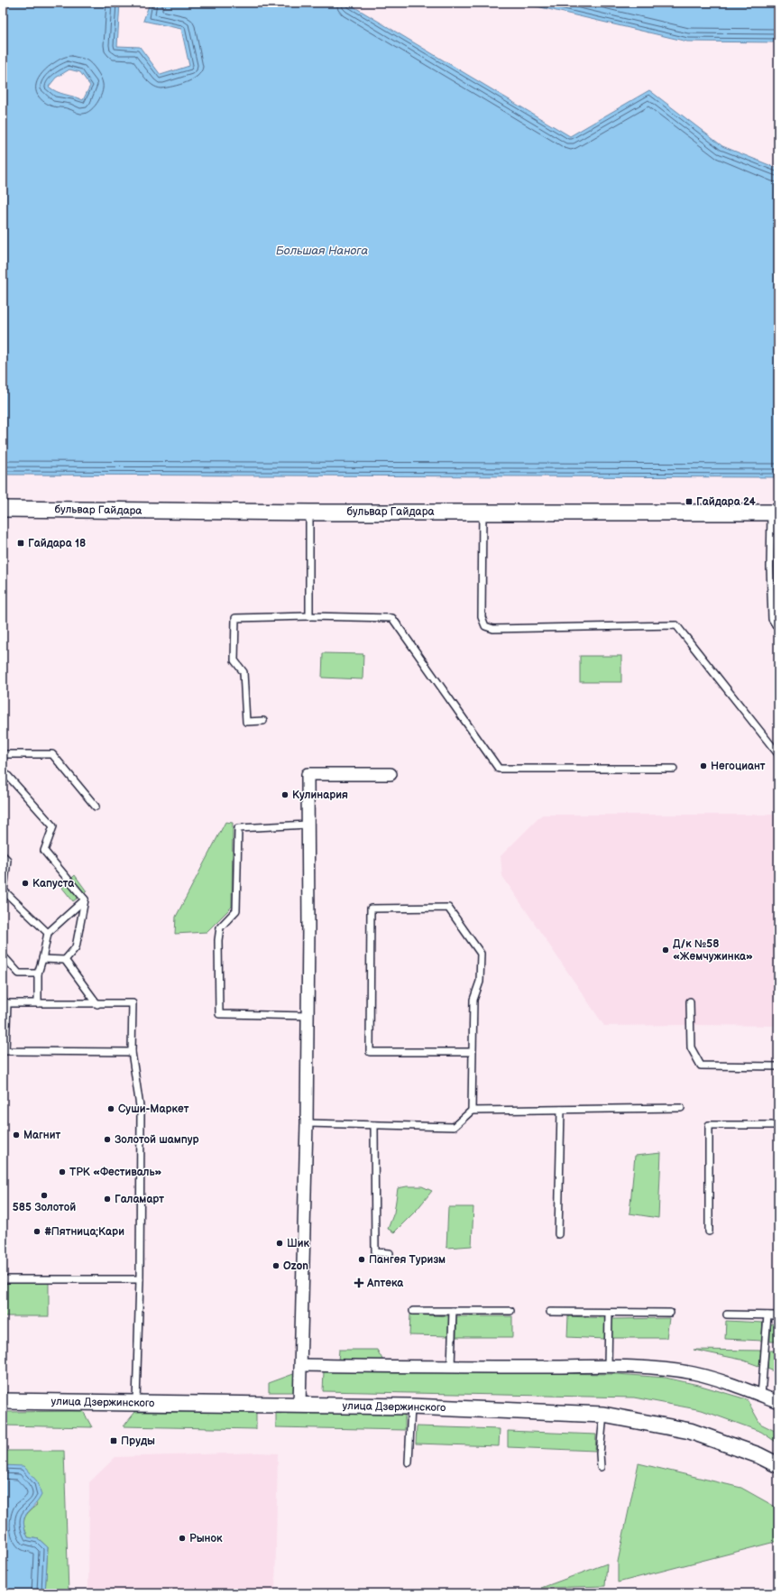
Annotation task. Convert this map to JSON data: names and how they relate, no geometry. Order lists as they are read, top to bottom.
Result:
{
  "streets": {
    "street": ["бульвар Гайдара", "улица Дзержинского"]
  },
  "water": ["Большая Нанога"],
  "places": {
    "transit": ["Гайдара 24", "Гайдара 18", "Пруды"],
    "other": [
      "Негоциант",
      "Кулинария",
      "Капуста",
      "Д/к №58 «Жемчужинка»",
      "Суши-Маркет",
      "Магнит",
      "Золотой шампур",
      "ТРК «Фестиваль»",
      "585 Золотой",
      "Галамарт",
      "#Пятница;Кари",
      "Шик",
      "Пангея Туризм",
      "Ozon",
      "Рынок"
    ],
    "health": ["Аптека"]
  }
}
